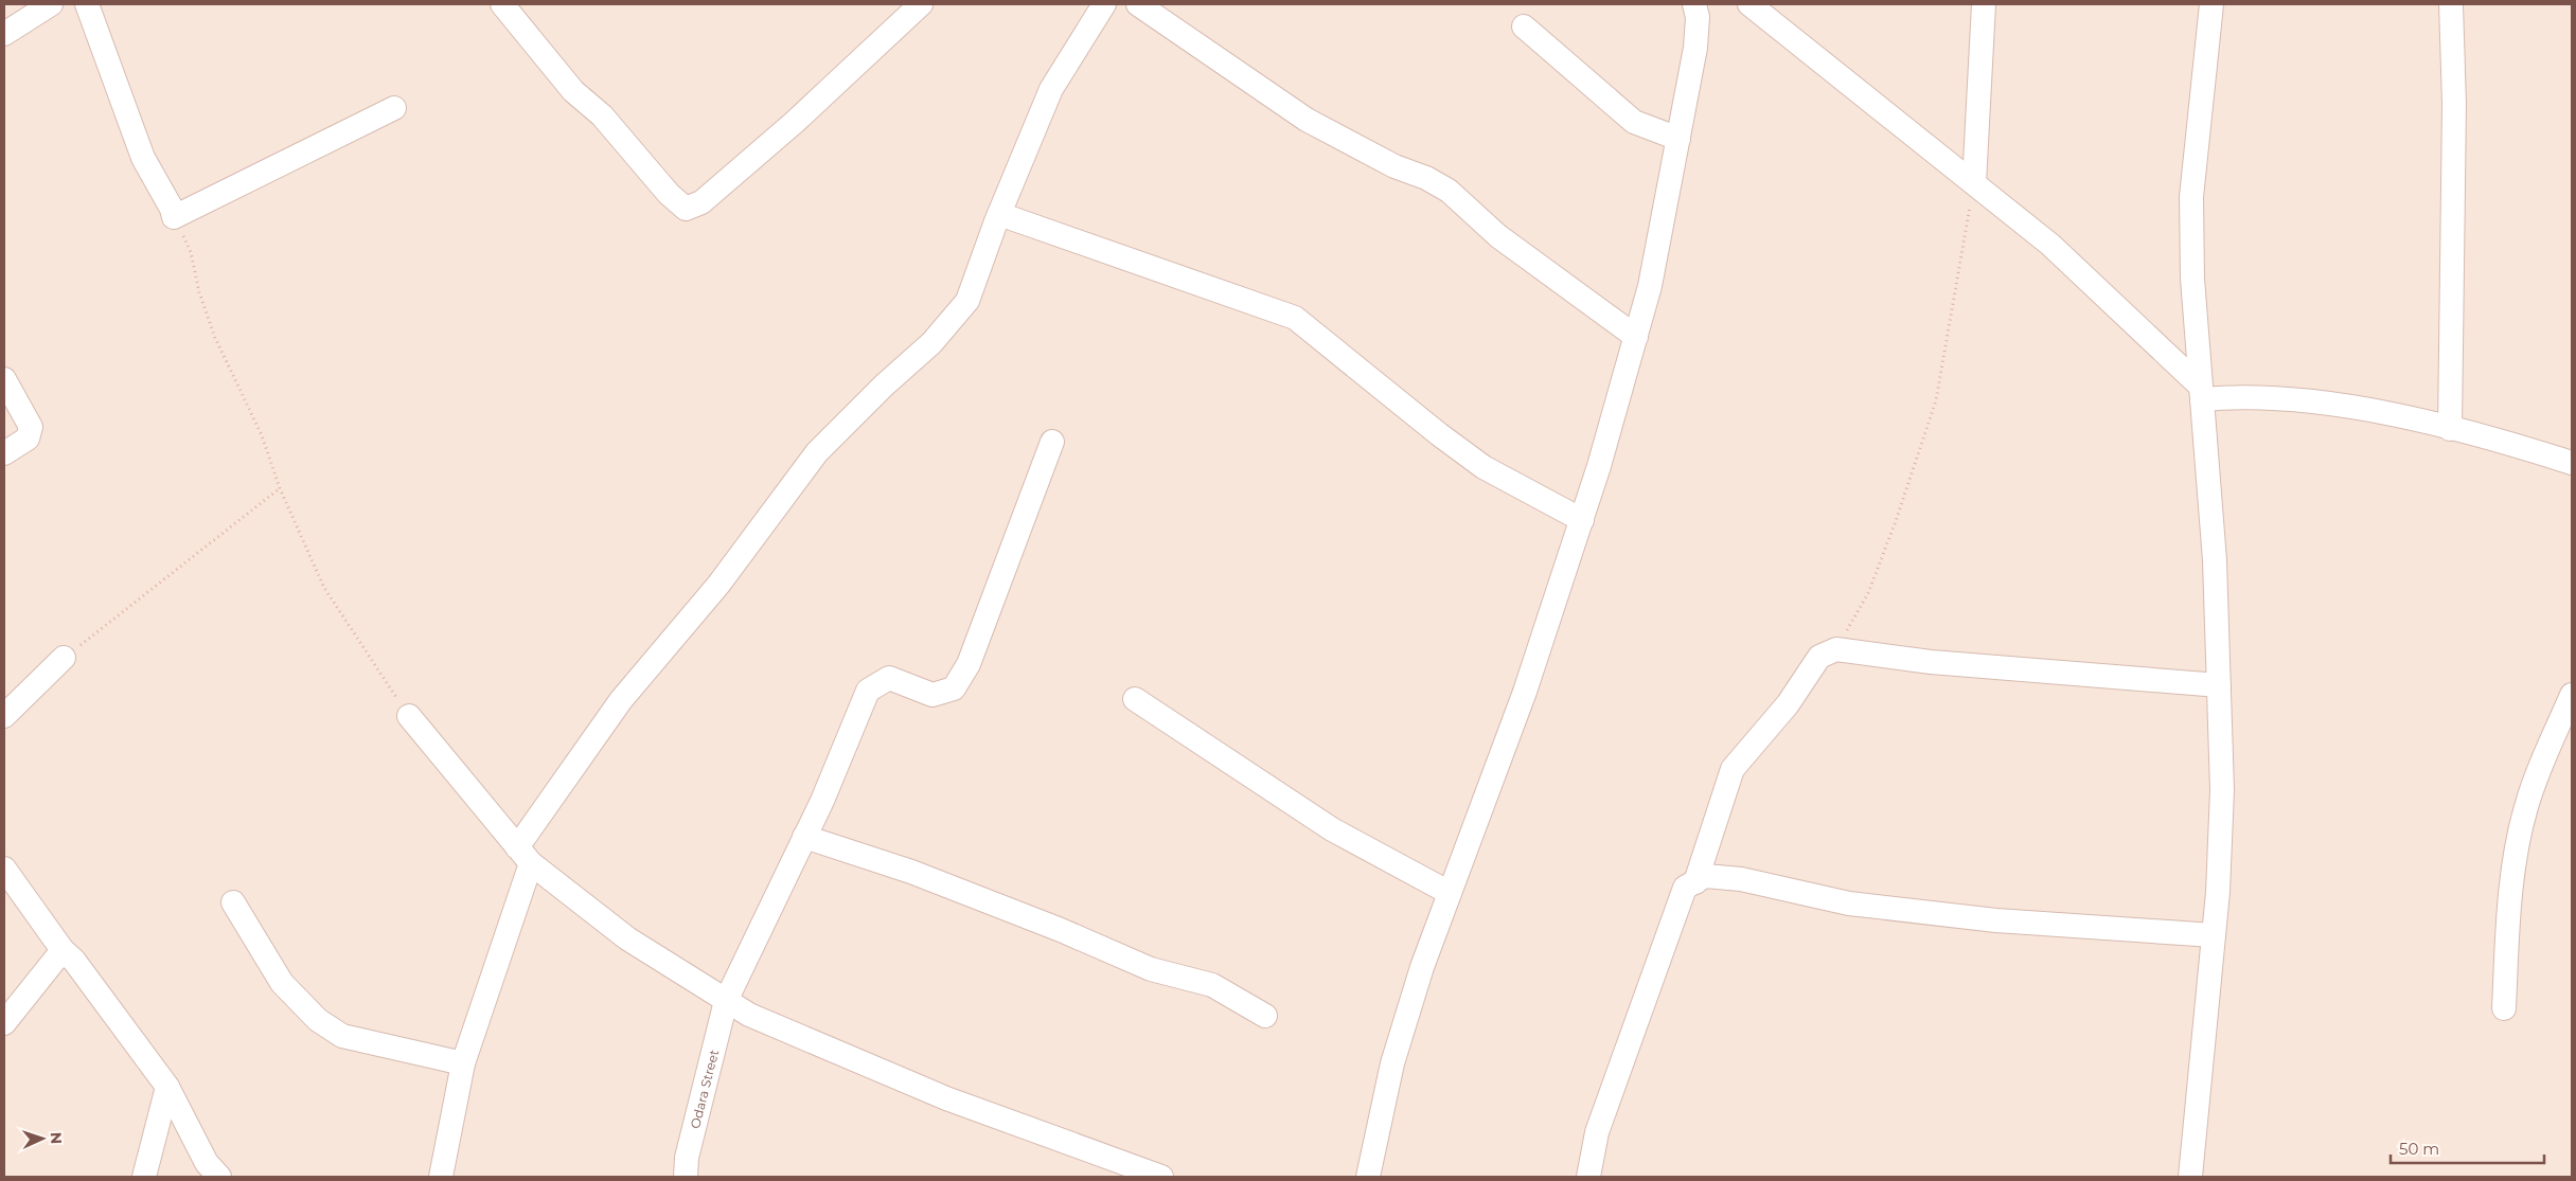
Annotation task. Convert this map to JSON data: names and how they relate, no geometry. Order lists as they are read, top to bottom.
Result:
{
  "streets": {
    "street": ["Odara Street"]
  },
  "scale_bar": "50 m",
  "north": "right"
}
